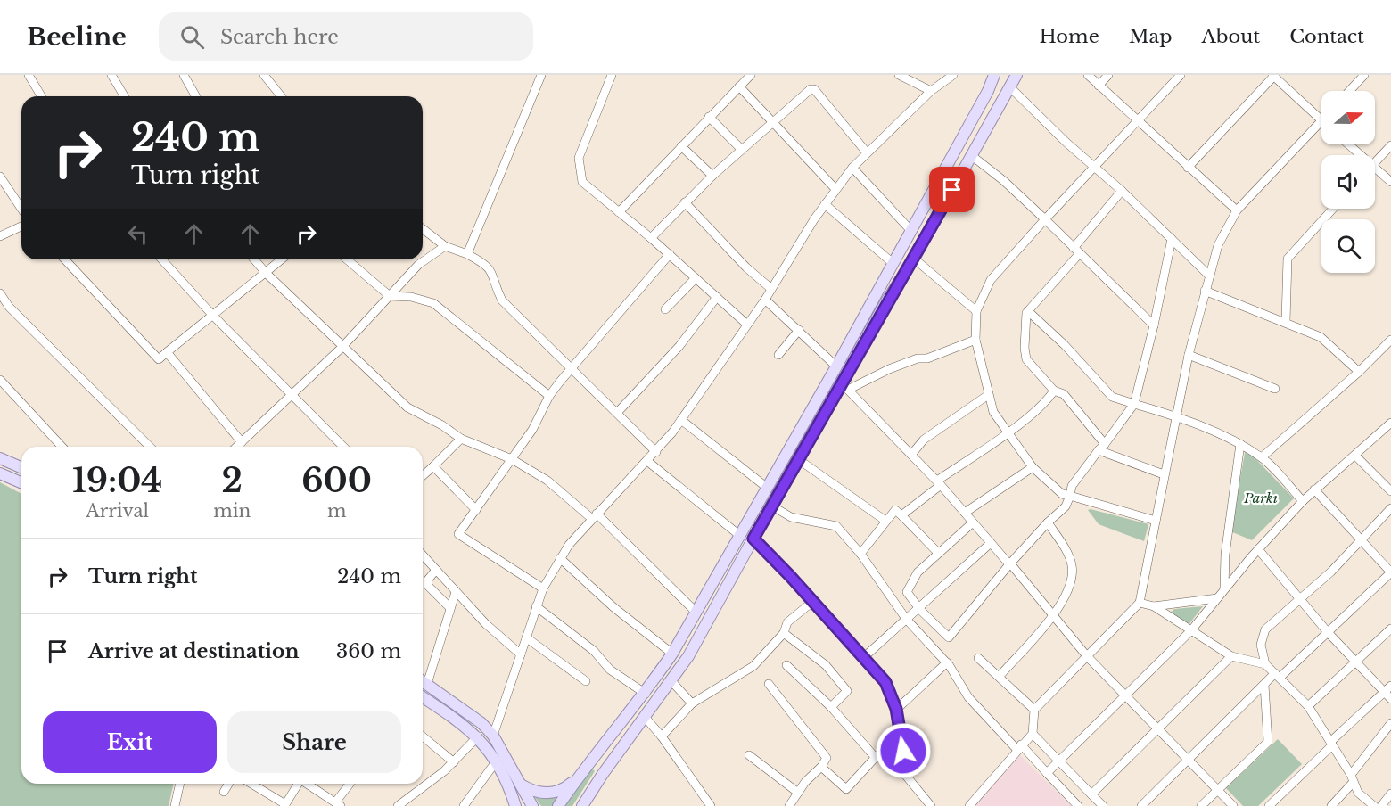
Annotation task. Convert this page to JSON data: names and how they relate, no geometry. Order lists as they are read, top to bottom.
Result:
{
  "parks": ["Parkı"],
  "north": "right",
  "page": {
    "header": "Beeline",
    "search": "Search here",
    "nav": [
      "Home",
      "Map",
      "About",
      "Contact"
    ],
    "turn": ["240 m", "Turn right"],
    "eta": [
      "19:04",
      "Arrival",
      "2",
      "min",
      "600",
      "m"
    ],
    "list": [
      {
        "name": "Turn right",
        "value": "240 m"
      },
      {
        "name": "Arrive at destination",
        "value": "360 m"
      }
    ],
    "buttons": ["Exit", "Share"]
  }
}
